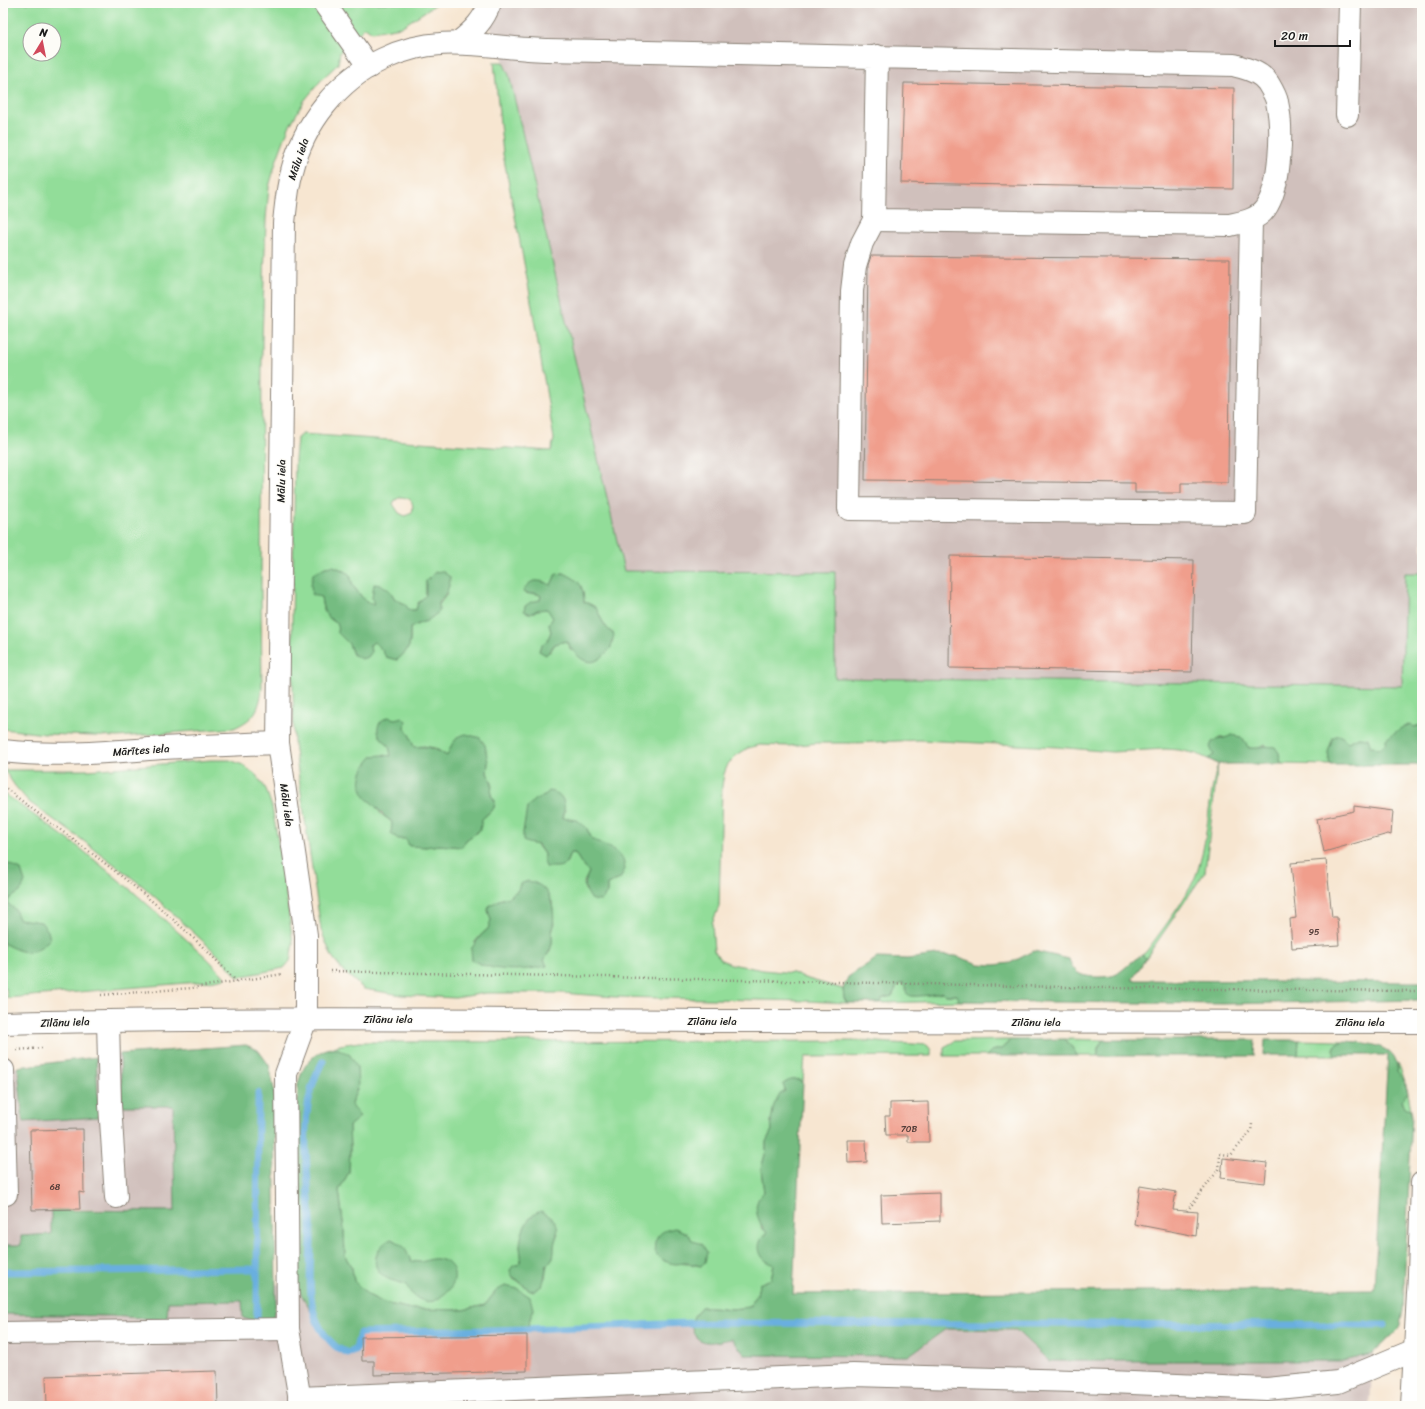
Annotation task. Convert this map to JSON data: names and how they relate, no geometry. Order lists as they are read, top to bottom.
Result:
{
  "streets": {
    "main road": ["Mālu iela", "Mārītes iela", "Zīlānu iela"]
  },
  "crossings": [
    ["Mālu iela", "Mārītes iela"],
    ["Mālu iela", "Zīlānu iela"]
  ],
  "house_numbers": ["95", "70B", "68"],
  "scale_bar": "20 m",
  "north": "top"
}
